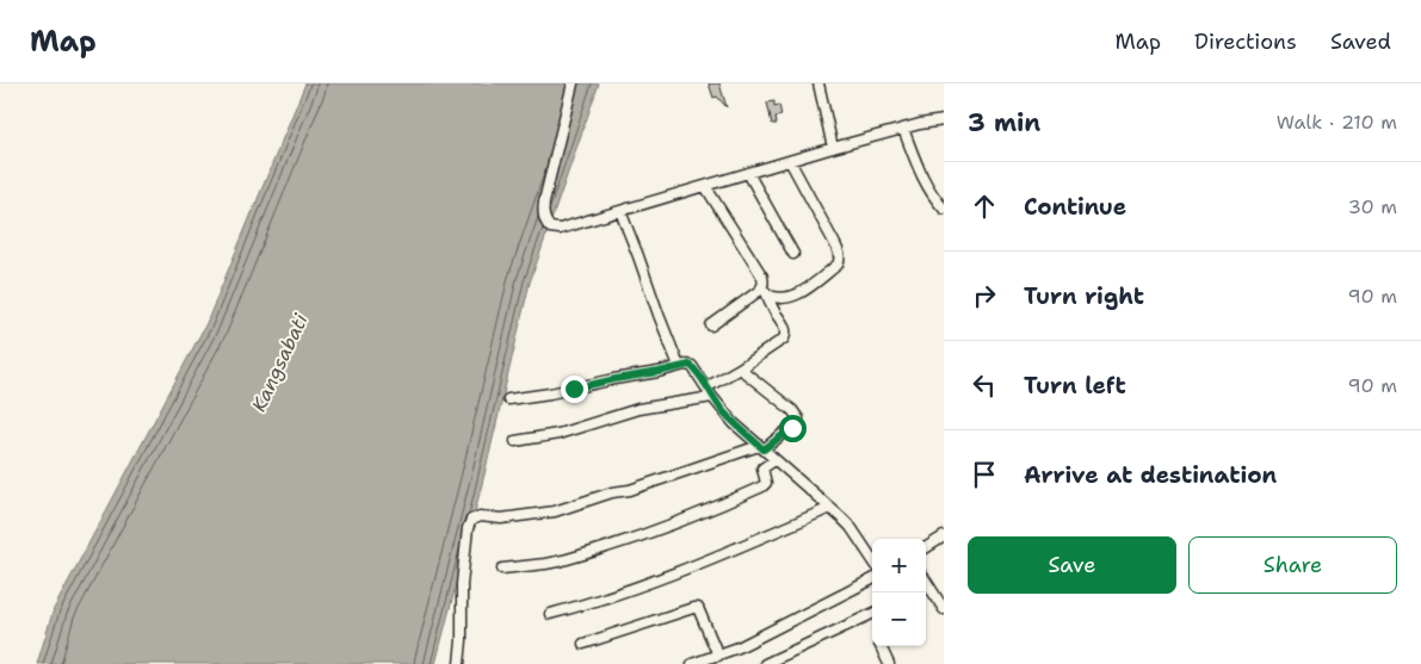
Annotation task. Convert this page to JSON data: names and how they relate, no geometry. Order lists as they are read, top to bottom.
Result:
{
  "water": ["Kangsabati"],
  "page": {
    "header": "Map",
    "nav": ["Map", "Directions", "Saved"],
    "heading": ["3 min", "Walk · 210 m"],
    "list": [
      ["Continue", "30 m"],
      ["Turn right", "90 m"],
      ["Turn left", "90 m"],
      "Arrive at destination"
    ],
    "buttons": ["Save", "Share"],
    "map_buttons": ["+", "−"]
  }
}
